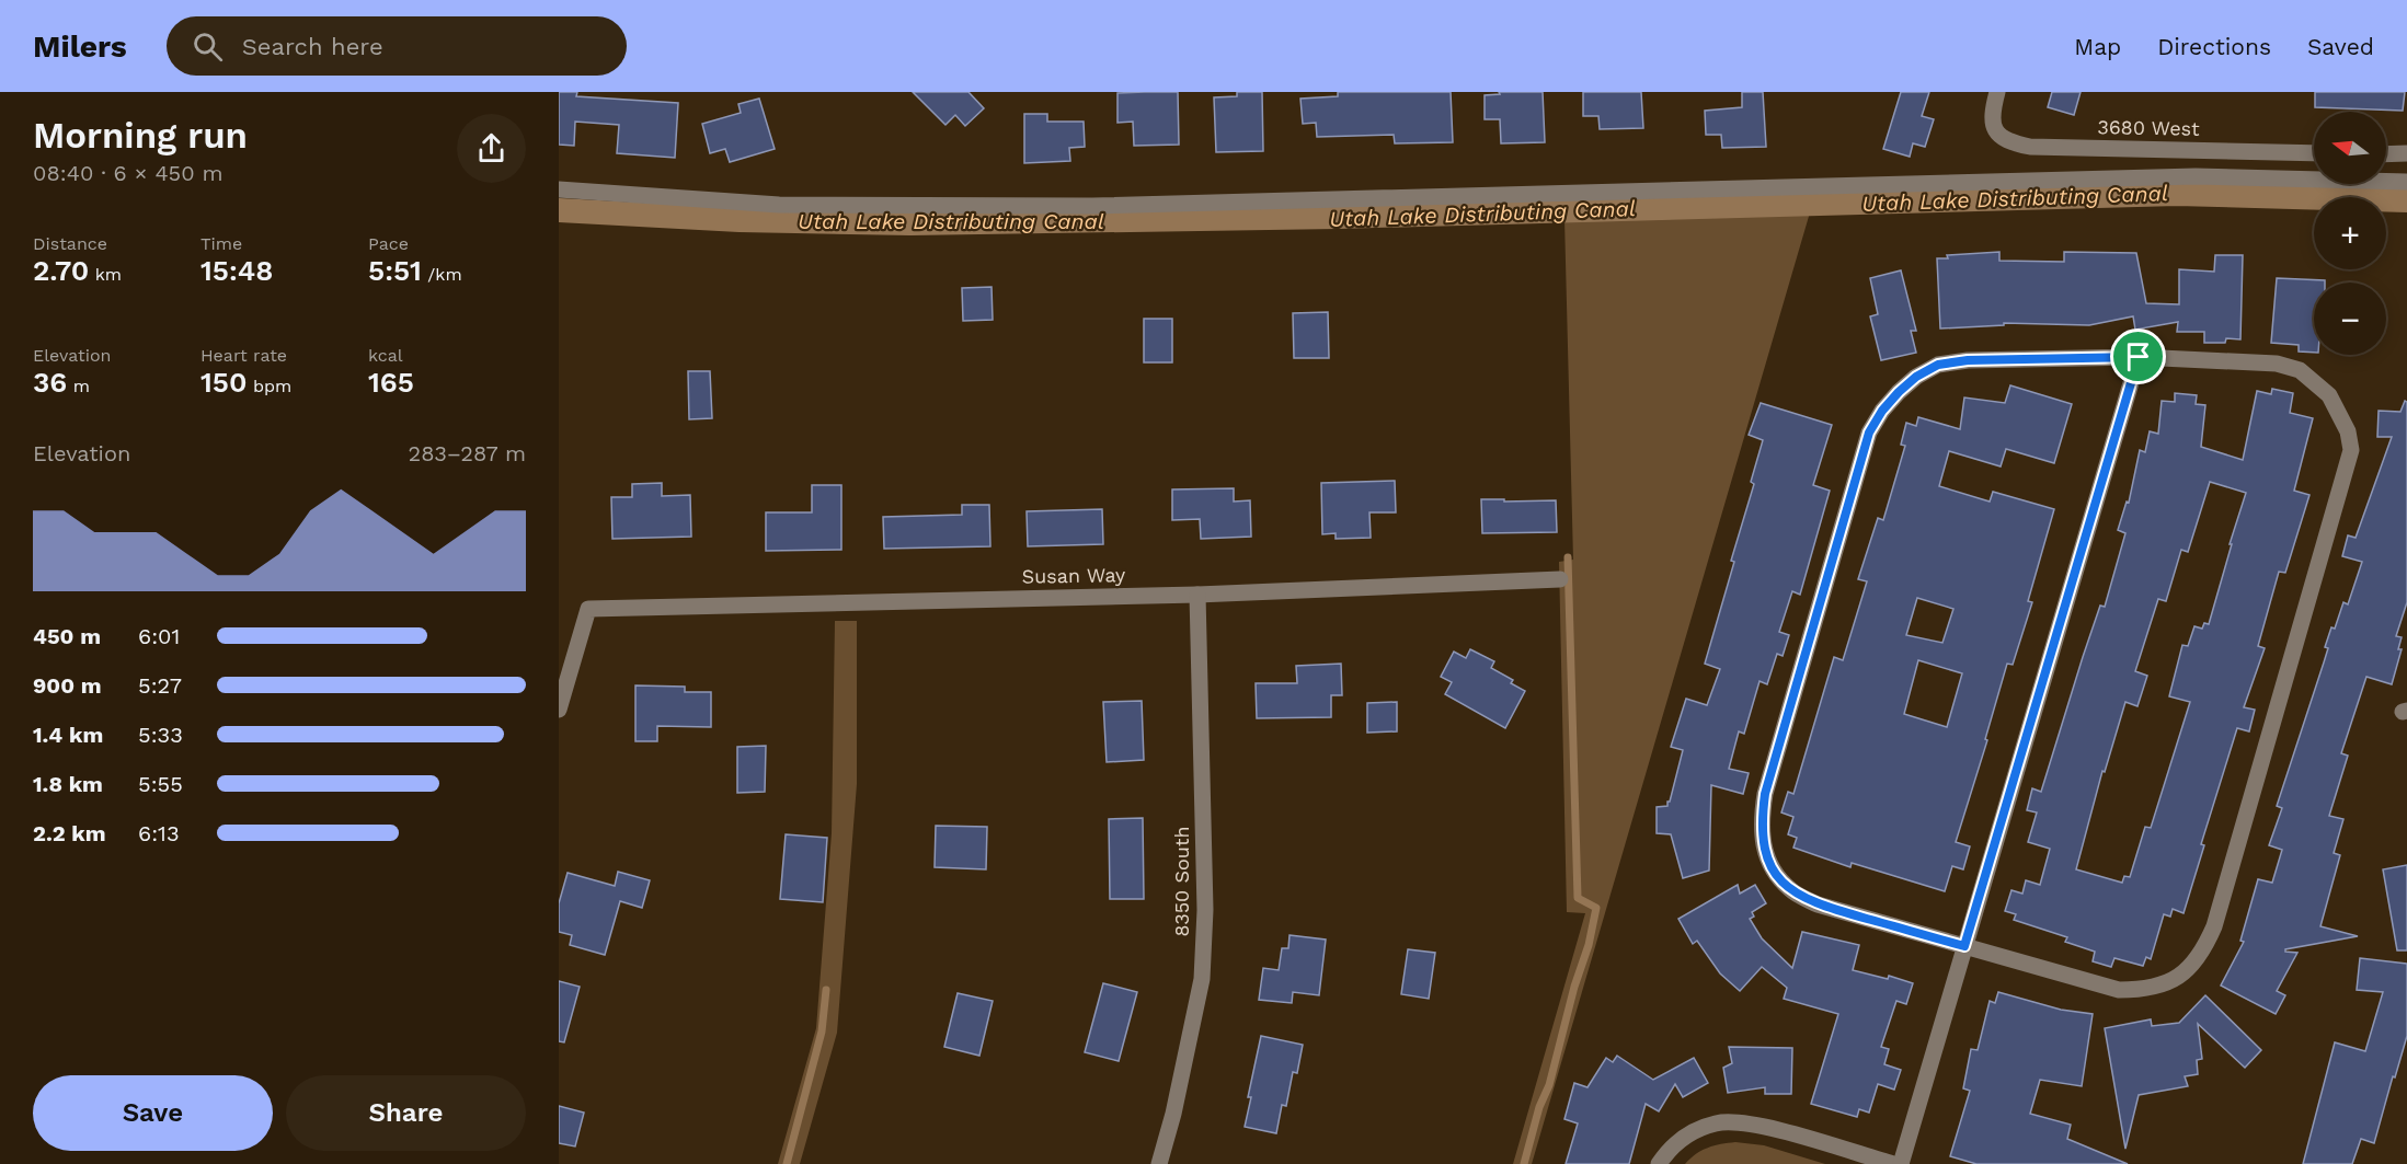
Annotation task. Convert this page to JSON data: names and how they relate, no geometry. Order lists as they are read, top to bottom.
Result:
{
  "streets": {
    "street": ["3680 West", "Susan Way", "8350 South"]
  },
  "crossings": [
    ["Susan Way", "8350 South"]
  ],
  "water": ["Utah Lake Distributing Canal"],
  "north": "left",
  "page": {
    "header": "Milers",
    "search": "Search here",
    "nav": ["Map", "Directions", "Saved"],
    "heading": ["Morning run", "08:40 · 6 × 450 m"],
    "map_buttons": ["+", "−"],
    "stats": [
      ["Distance", "2.70 km"],
      ["Time", "15:48"],
      ["Pace", "5:51 /km"],
      ["Elevation", "36 m"],
      ["Heart rate", "150 bpm"],
      ["kcal", "165"]
    ],
    "chart": ["Elevation", "283–287 m"],
    "list": [
      {
        "name": "450 m",
        "note": "6:01"
      },
      {
        "name": "900 m",
        "note": "5:27"
      },
      {
        "name": "1.4 km",
        "note": "5:33"
      },
      {
        "name": "1.8 km",
        "note": "5:55"
      },
      {
        "name": "2.2 km",
        "note": "6:13"
      }
    ],
    "buttons": ["Save", "Share"]
  }
}
